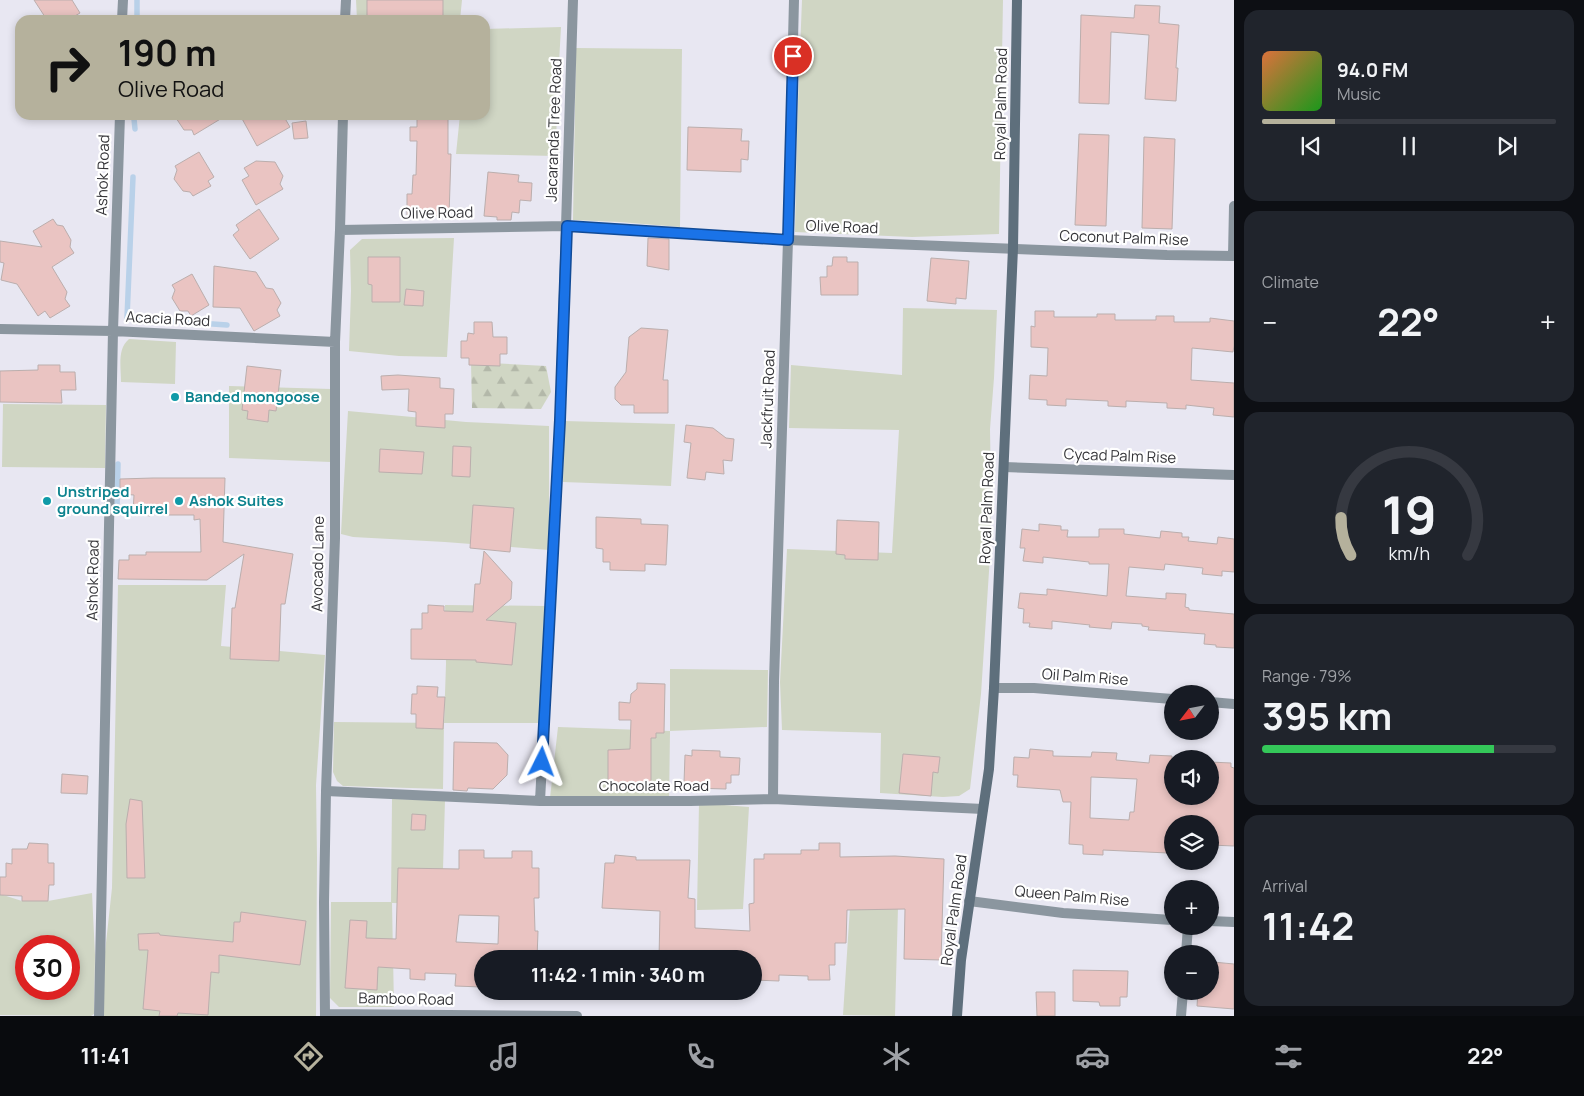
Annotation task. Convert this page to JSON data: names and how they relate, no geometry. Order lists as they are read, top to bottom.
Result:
{
  "streets": {
    "street": [
      "Royal Palm Road",
      "Jacaranda Tree Road",
      "Ashok Road",
      "Olive Road",
      "Coconut Palm Rise",
      "Acacia Road",
      "Jackfruit Road",
      "Cycad Palm Rise",
      "Avocado Lane",
      "Oil Palm Rise",
      "Chocolate Road",
      "Queen Palm Rise",
      "Bamboo Road"
    ]
  },
  "crossings": [
    ["Royal Palm Road", "Olive Road"],
    ["Royal Palm Road", "Coconut Palm Rise"],
    ["Royal Palm Road", "Cycad Palm Rise"],
    ["Royal Palm Road", "Oil Palm Rise"],
    ["Royal Palm Road", "Chocolate Road"],
    ["Royal Palm Road", "Queen Palm Rise"],
    ["Jacaranda Tree Road", "Olive Road"],
    ["Jacaranda Tree Road", "Chocolate Road"],
    ["Ashok Road", "Acacia Road"],
    ["Olive Road", "Coconut Palm Rise"],
    ["Olive Road", "Jackfruit Road"],
    ["Olive Road", "Avocado Lane"],
    ["Acacia Road", "Avocado Lane"],
    ["Jackfruit Road", "Chocolate Road"],
    ["Avocado Lane", "Chocolate Road"],
    ["Avocado Lane", "Bamboo Road"]
  ],
  "places": ["Banded mongoose", "Unstriped ground squirrel", "Ashok Suites"],
  "north": "bottom left",
  "page": {
    "turn": ["190 m", "Olive Road"],
    "song": ["94.0 FM", "Music"],
    "tile": [
      "Climate",
      ["Range · 79%", "395 km"],
      ["Arrival", "11:42"]
    ],
    "heat": ["−", "22°", "+"],
    "map_buttons": ["+", "−"],
    "limit": "30",
    "trip": "11:42 · 1 min · 340 m",
    "tabs": ["11:41", "22°"],
    "gauge": ["19", "km/h"]
  }
}
